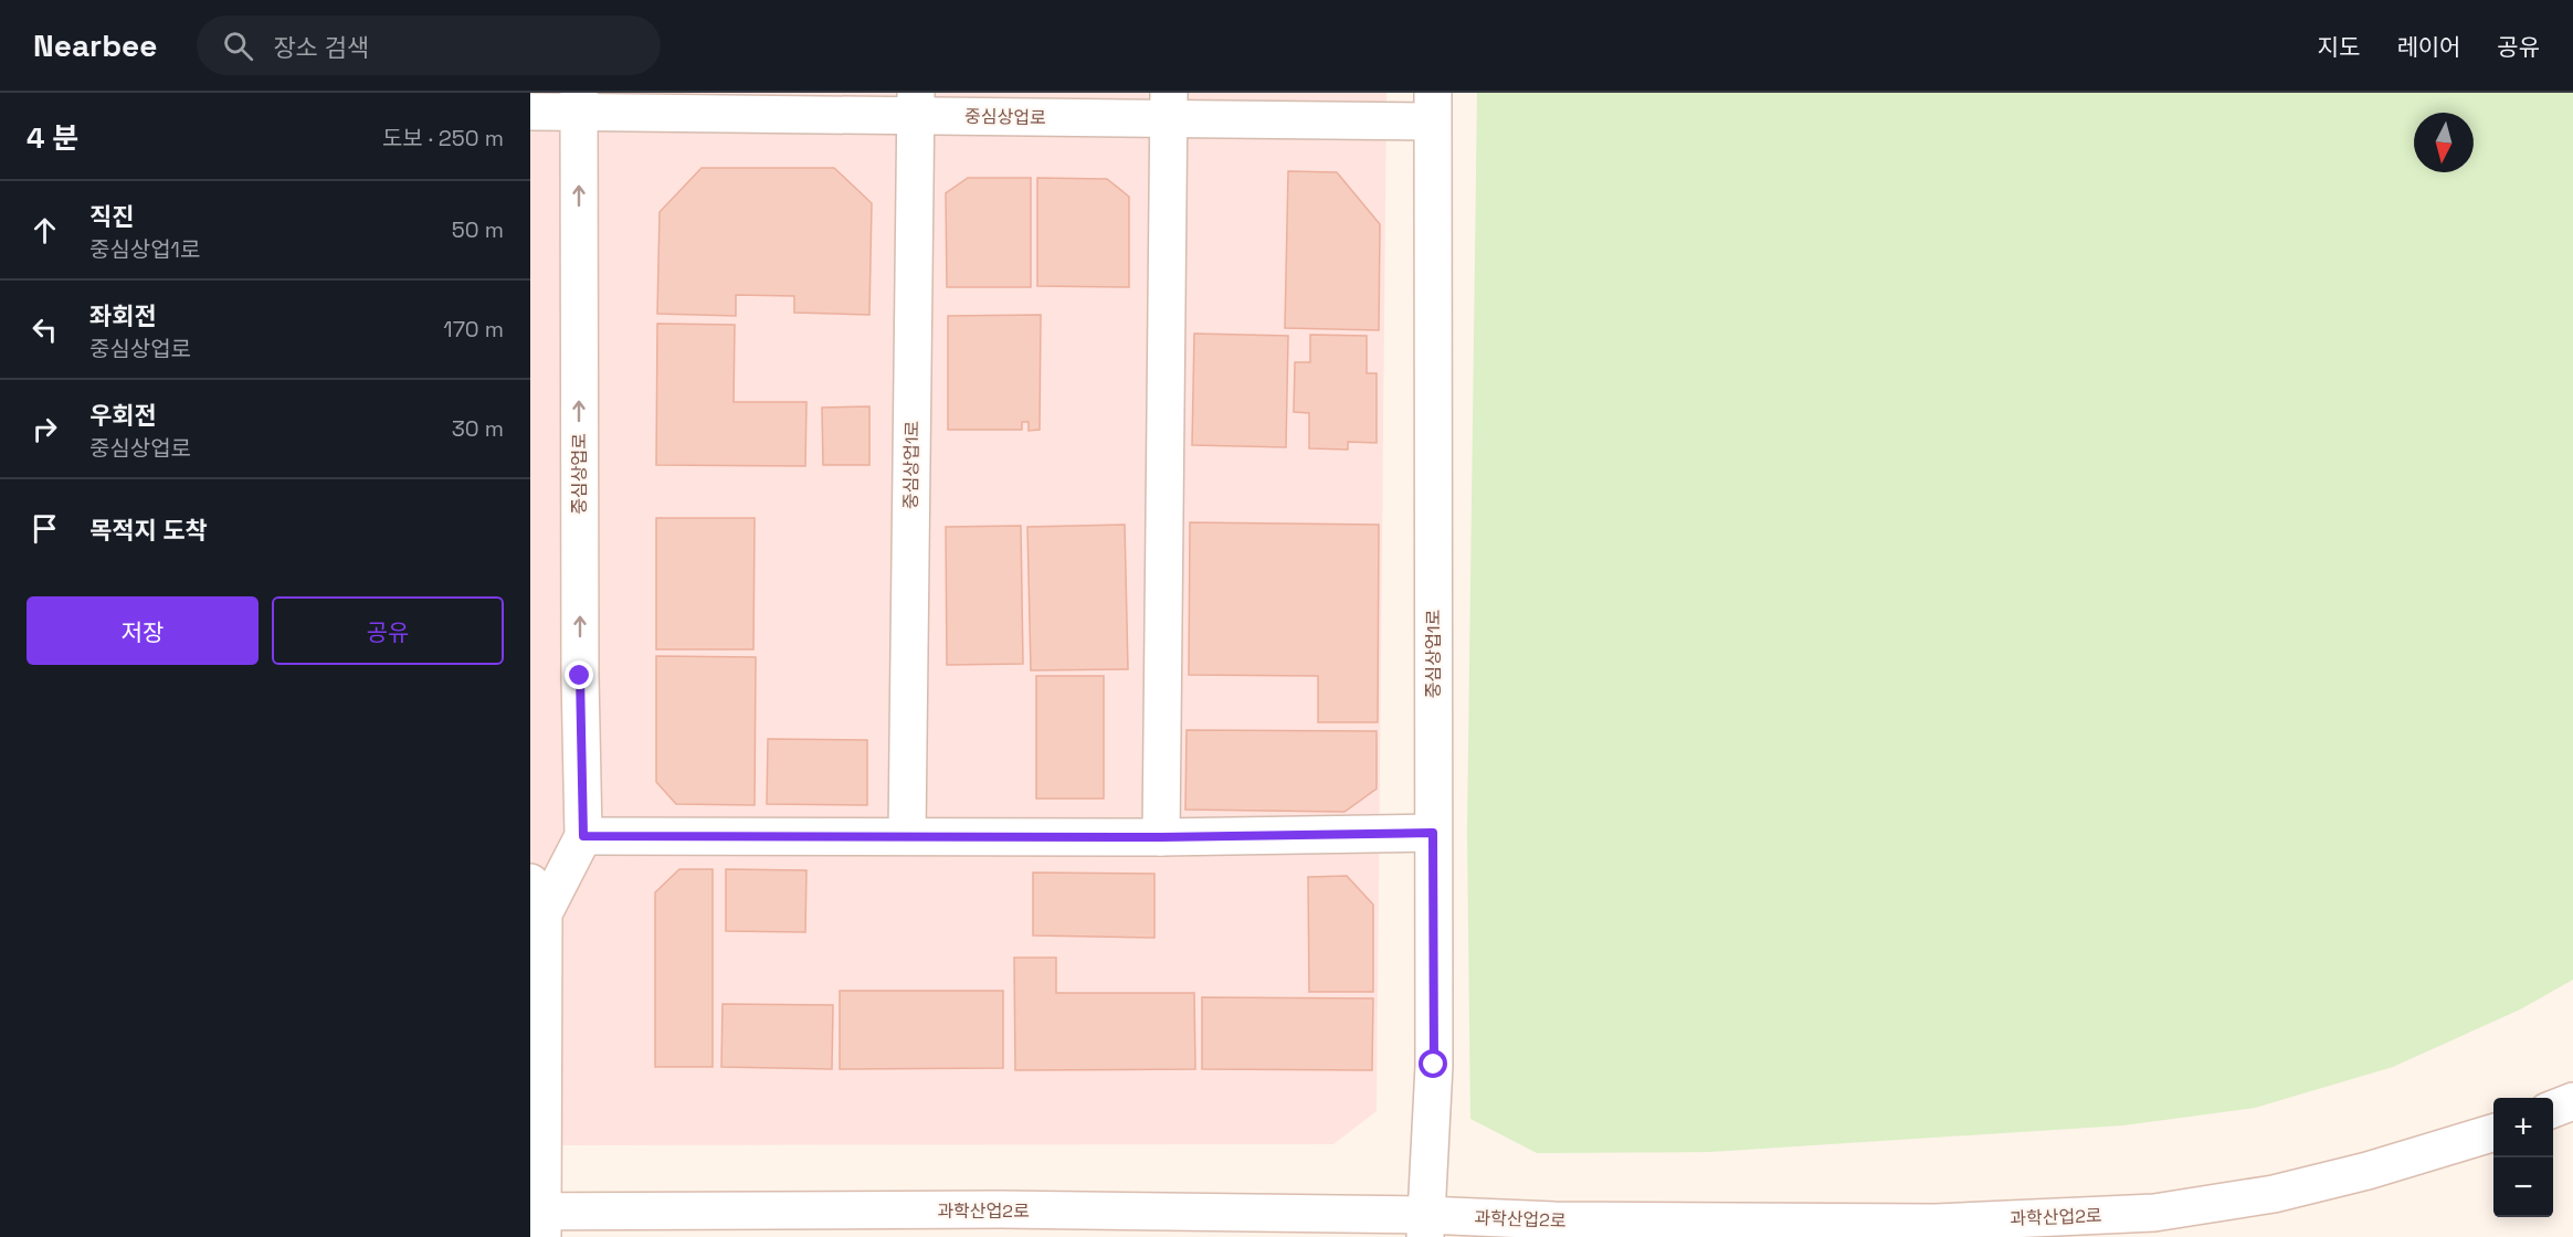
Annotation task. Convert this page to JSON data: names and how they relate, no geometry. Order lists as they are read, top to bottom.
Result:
{
  "streets": {
    "street": ["중심상업로", "중심상업1로", "과학산업2로"]
  },
  "crossings": [
    ["중심상업로", "중심상업1로"],
    ["중심상업로", "과학산업2로"],
    ["중심상업1로", "과학산업2로"]
  ],
  "one_way": ["중심상업로"],
  "north": "bottom",
  "page": {
    "header": "Nearbee",
    "search": "장소 검색",
    "nav": ["지도", "레이어", "공유"],
    "heading": ["4 분", "도보 · 250 m"],
    "list": [
      ["직진", "중심상업1로", "50 m"],
      ["좌회전", "중심상업로", "170 m"],
      ["우회전", "중심상업로", "30 m"],
      "목적지 도착"
    ],
    "buttons": ["저장", "공유"],
    "map_buttons": ["+", "−"]
  }
}
